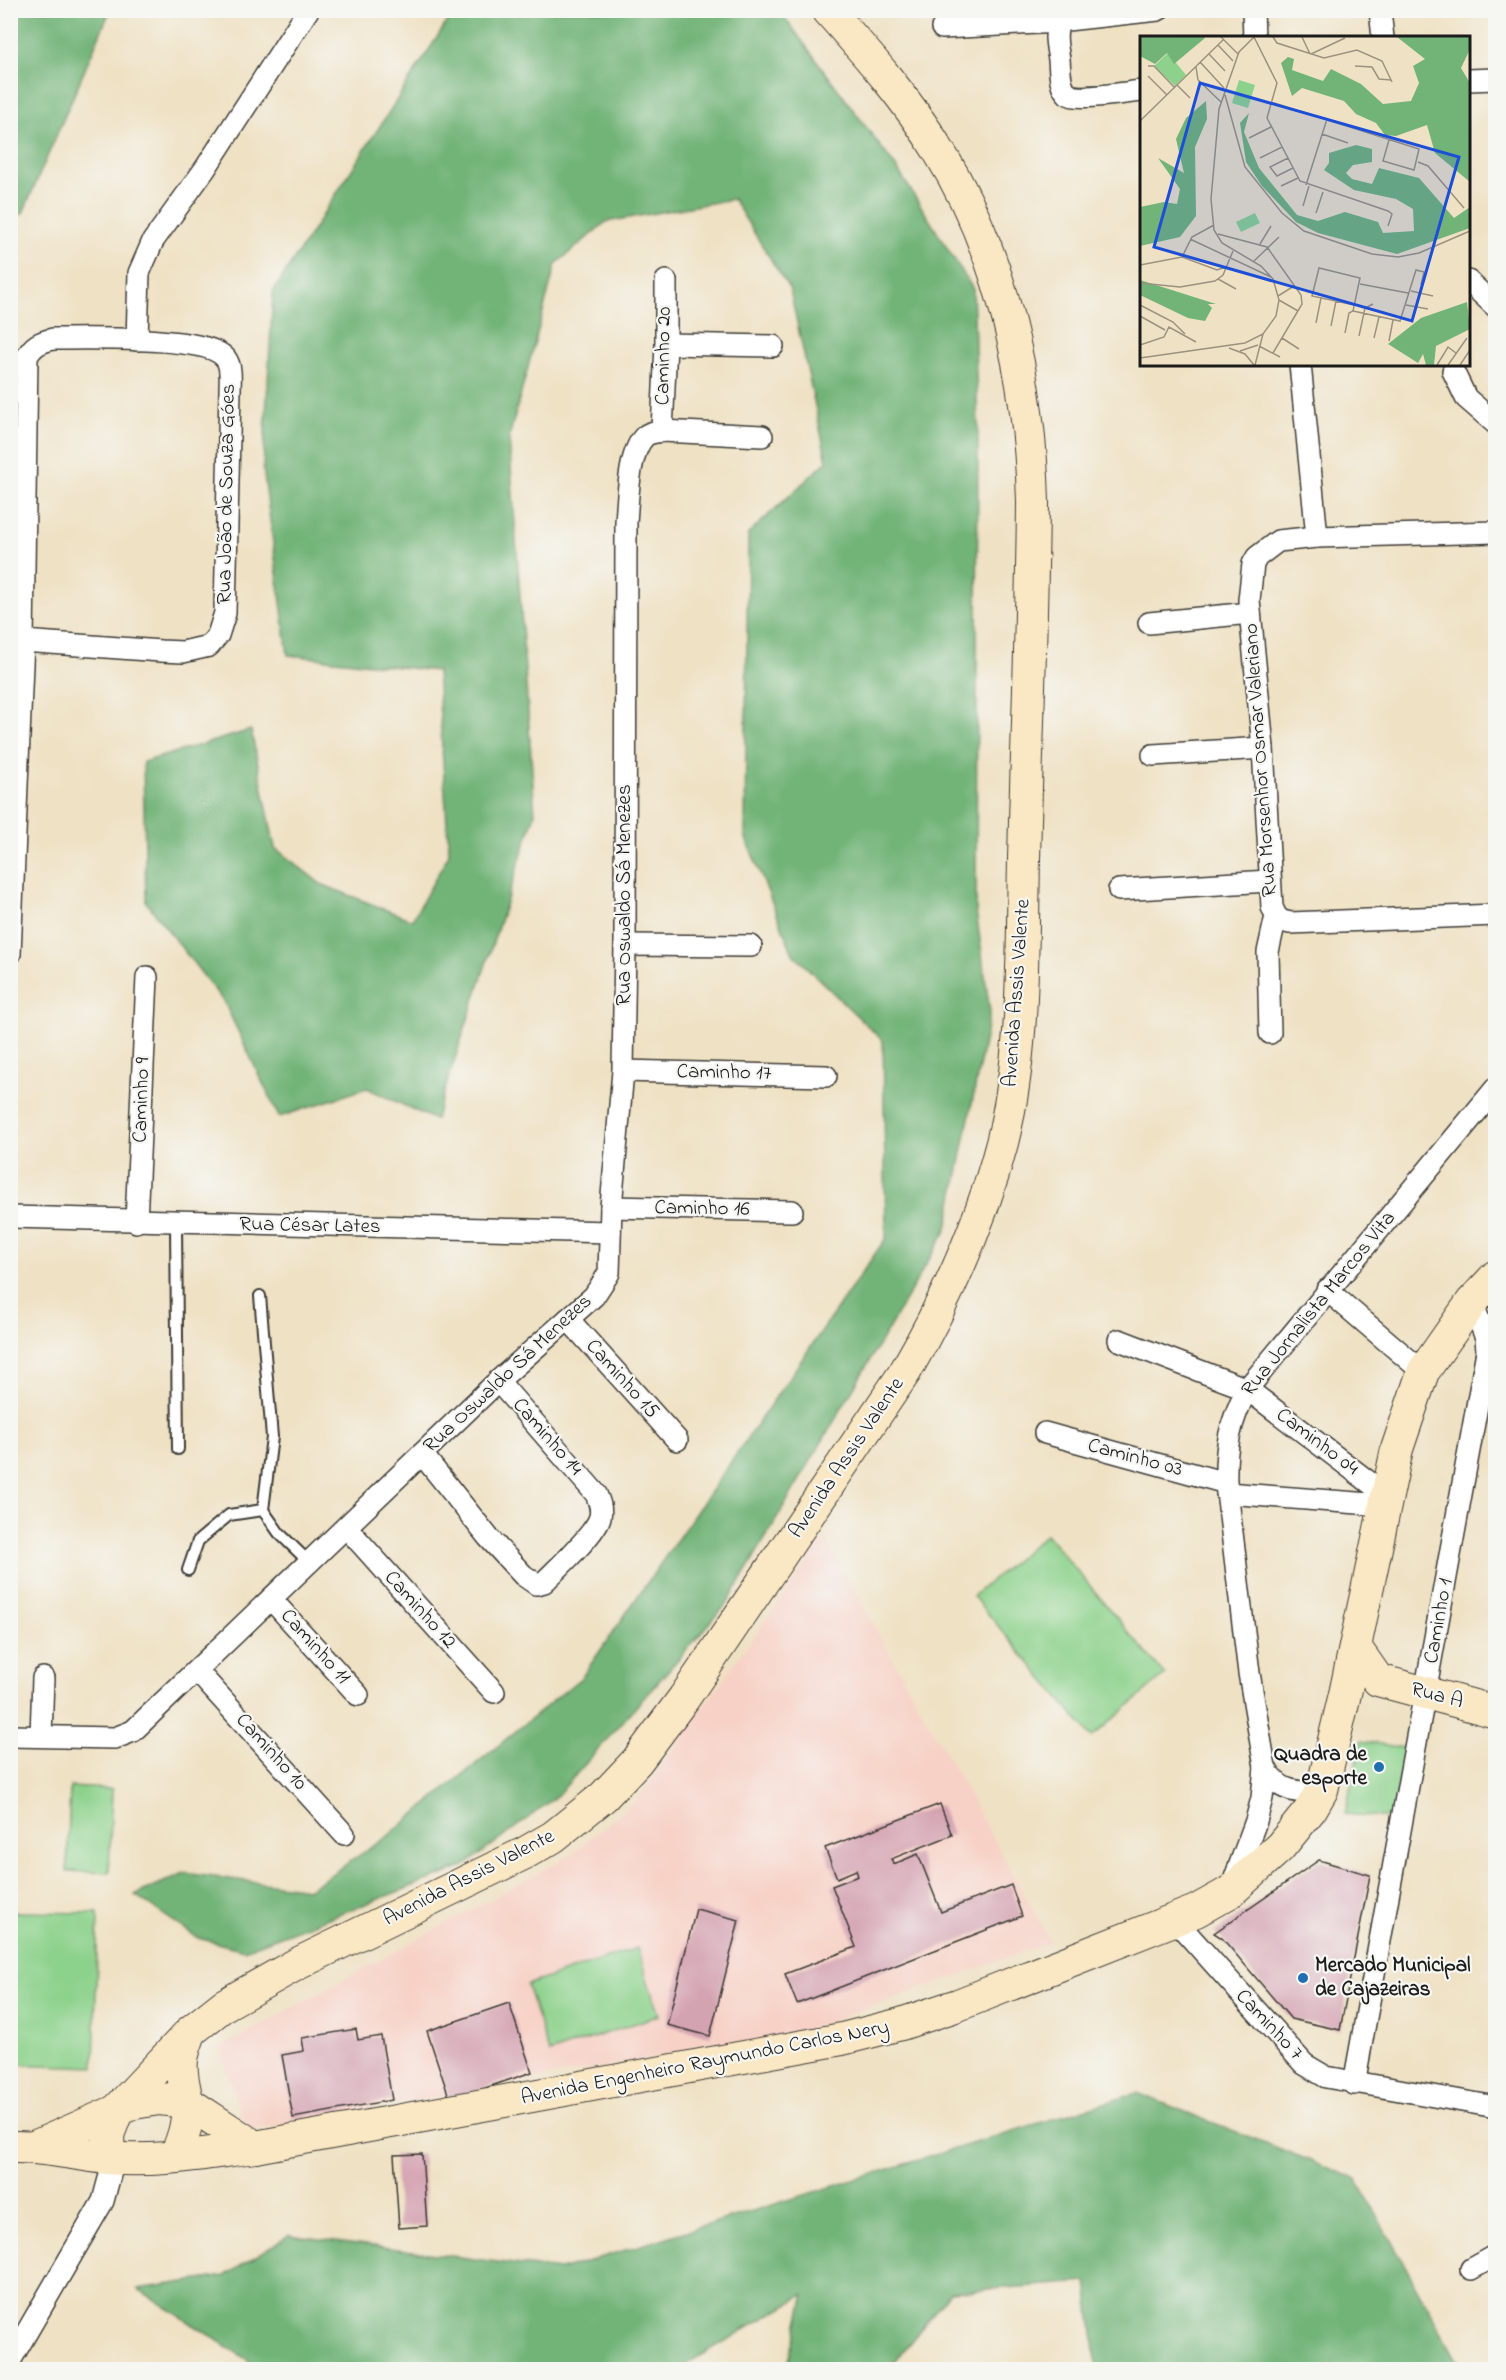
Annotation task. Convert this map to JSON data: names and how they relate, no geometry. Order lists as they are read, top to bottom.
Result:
{
  "streets": {
    "main road": ["Avenida Assis Valente", "Rua A", "Avenida Engenheiro Raymundo Carlos Nery"],
    "street": [
      "Caminho 20",
      "Rua João de Souza Góes",
      "Rua Morsenhor Osmar Valeriano",
      "Rua Oswaldo Sá Menezes",
      "Caminho 17",
      "Caminho 9",
      "Caminho 16",
      "Rua César Lates",
      "Rua Jornalista Marcos Vita",
      "Caminho 15",
      "Caminho 14",
      "Caminho 04",
      "Caminho 03",
      "Caminho 12",
      "Caminho 1",
      "Caminho 11",
      "Caminho 10",
      "Caminho 7"
    ]
  },
  "crossings": [
    ["Caminho 20", "Rua Oswaldo Sá Menezes"],
    ["Rua Oswaldo Sá Menezes", "Caminho 17"],
    ["Rua Oswaldo Sá Menezes", "Caminho 16"],
    ["Rua Oswaldo Sá Menezes", "Rua César Lates"],
    ["Rua Oswaldo Sá Menezes", "Caminho 15"],
    ["Rua Oswaldo Sá Menezes", "Caminho 14"],
    ["Rua Oswaldo Sá Menezes", "Caminho 12"],
    ["Rua Oswaldo Sá Menezes", "Caminho 11"],
    ["Rua Oswaldo Sá Menezes", "Caminho 10"],
    ["Avenida Assis Valente", "Avenida Engenheiro Raymundo Carlos Nery"],
    ["Caminho 9", "Rua César Lates"],
    ["Rua Jornalista Marcos Vita", "Caminho 04"],
    ["Rua Jornalista Marcos Vita", "Caminho 03"],
    ["Rua Jornalista Marcos Vita", "Avenida Engenheiro Raymundo Carlos Nery"],
    ["Caminho 04", "Caminho 03"],
    ["Caminho 04", "Avenida Engenheiro Raymundo Carlos Nery"],
    ["Caminho 03", "Avenida Engenheiro Raymundo Carlos Nery"],
    ["Caminho 1", "Rua A"],
    ["Caminho 1", "Caminho 7"],
    ["Caminho 1", "Avenida Engenheiro Raymundo Carlos Nery"],
    ["Caminho 7", "Avenida Engenheiro Raymundo Carlos Nery"]
  ],
  "places": ["Quadra de esporte", "Mercado Municipal de Cajazeiras"]
}
